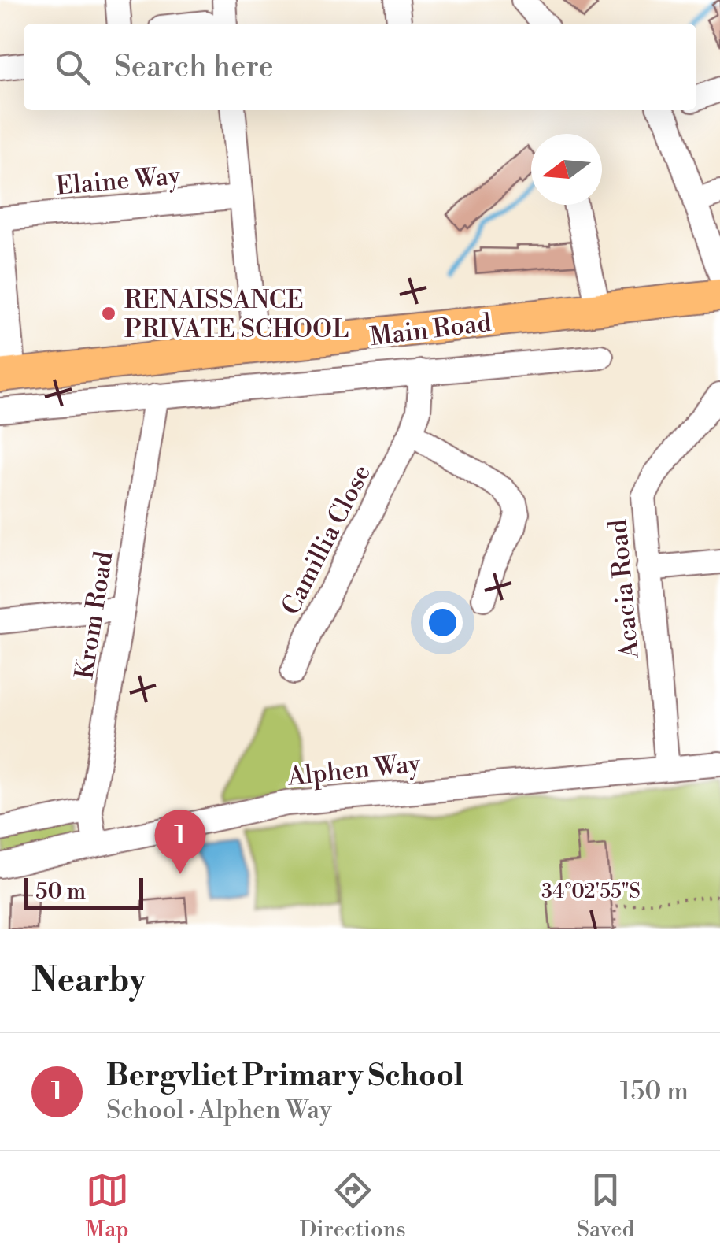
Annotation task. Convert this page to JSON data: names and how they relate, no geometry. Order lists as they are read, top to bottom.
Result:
{
  "streets": {
    "main road": ["Main Road"],
    "street": [
      "Elaine Way",
      "Camillia Close",
      "Acacia Road",
      "Krom Road",
      "Alphen Way"
    ]
  },
  "crossings": [
    ["Acacia Road", "Alphen Way"],
    ["Krom Road", "Alphen Way"]
  ],
  "places": ["RENAISSANCE PRIVATE SCHOOL"],
  "scale_bar": "50 m",
  "north": "left",
  "page": {
    "search": "Search here",
    "pins": "1",
    "scale": "50 m",
    "heading": "Nearby",
    "list": [
      {
        "mark": "1",
        "name": "Bergvliet Primary School",
        "note": "School · Alphen Way",
        "value": "150 m"
      }
    ],
    "nav": ["Map", "Directions", "Saved"]
  },
  "coordinates": ["34°02'55\"S"]
}
